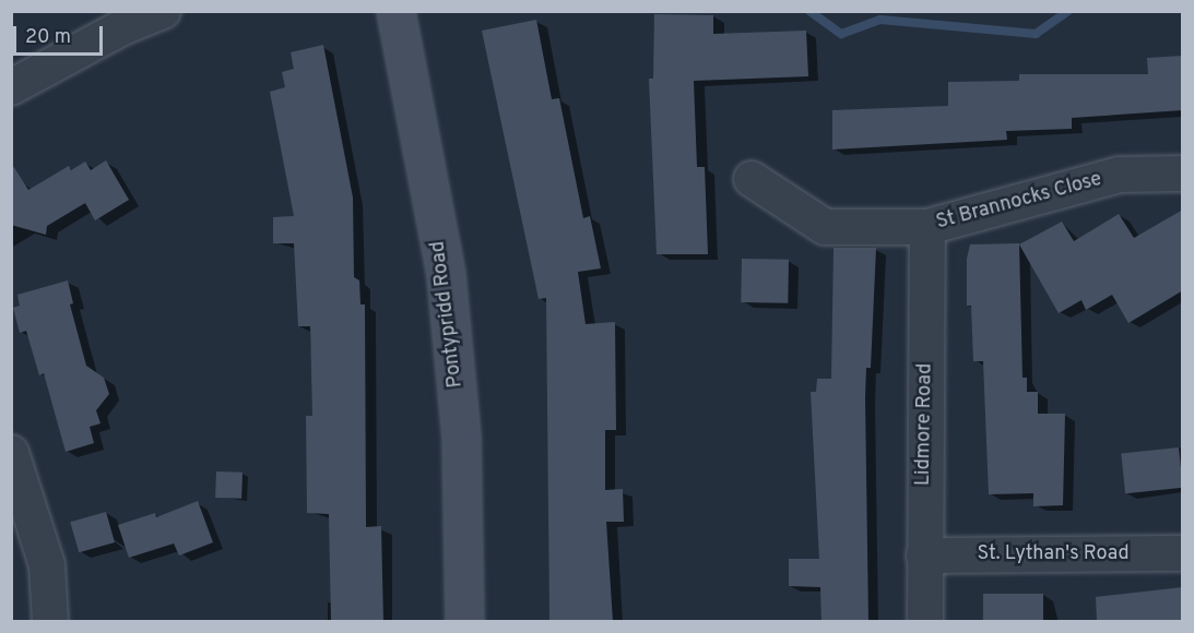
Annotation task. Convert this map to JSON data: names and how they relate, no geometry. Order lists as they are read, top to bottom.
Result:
{
  "streets": {
    "main road": ["Pontypridd Road"],
    "street": ["St Brannocks Close", "Lidmore Road", "St. Lythan's Road"]
  },
  "crossings": [
    ["St Brannocks Close", "Lidmore Road"],
    ["Lidmore Road", "St. Lythan's Road"]
  ],
  "scale_bar": "20 m"
}
